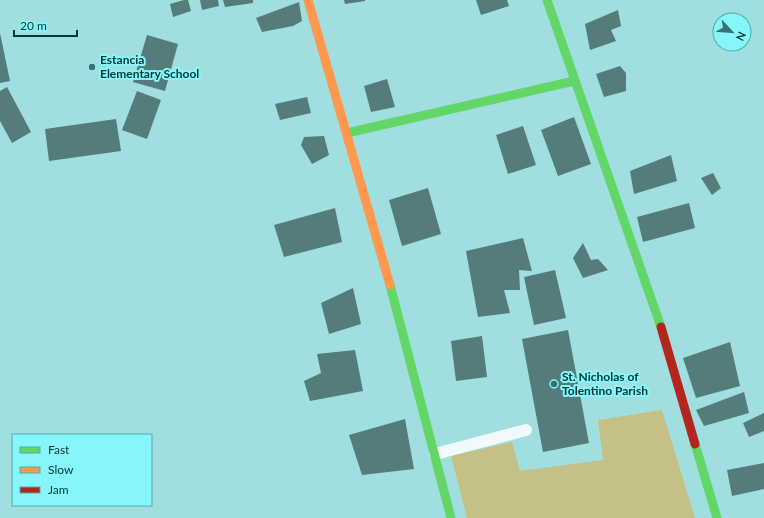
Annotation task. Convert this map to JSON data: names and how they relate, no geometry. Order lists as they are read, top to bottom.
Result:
{
  "places": ["Estancia Elementary School", "St. Nicholas of Tolentino Parish"],
  "legend": ["Fast", "Slow", "Jam"],
  "scale_bar": "20 m",
  "north": "bottom right"
}
